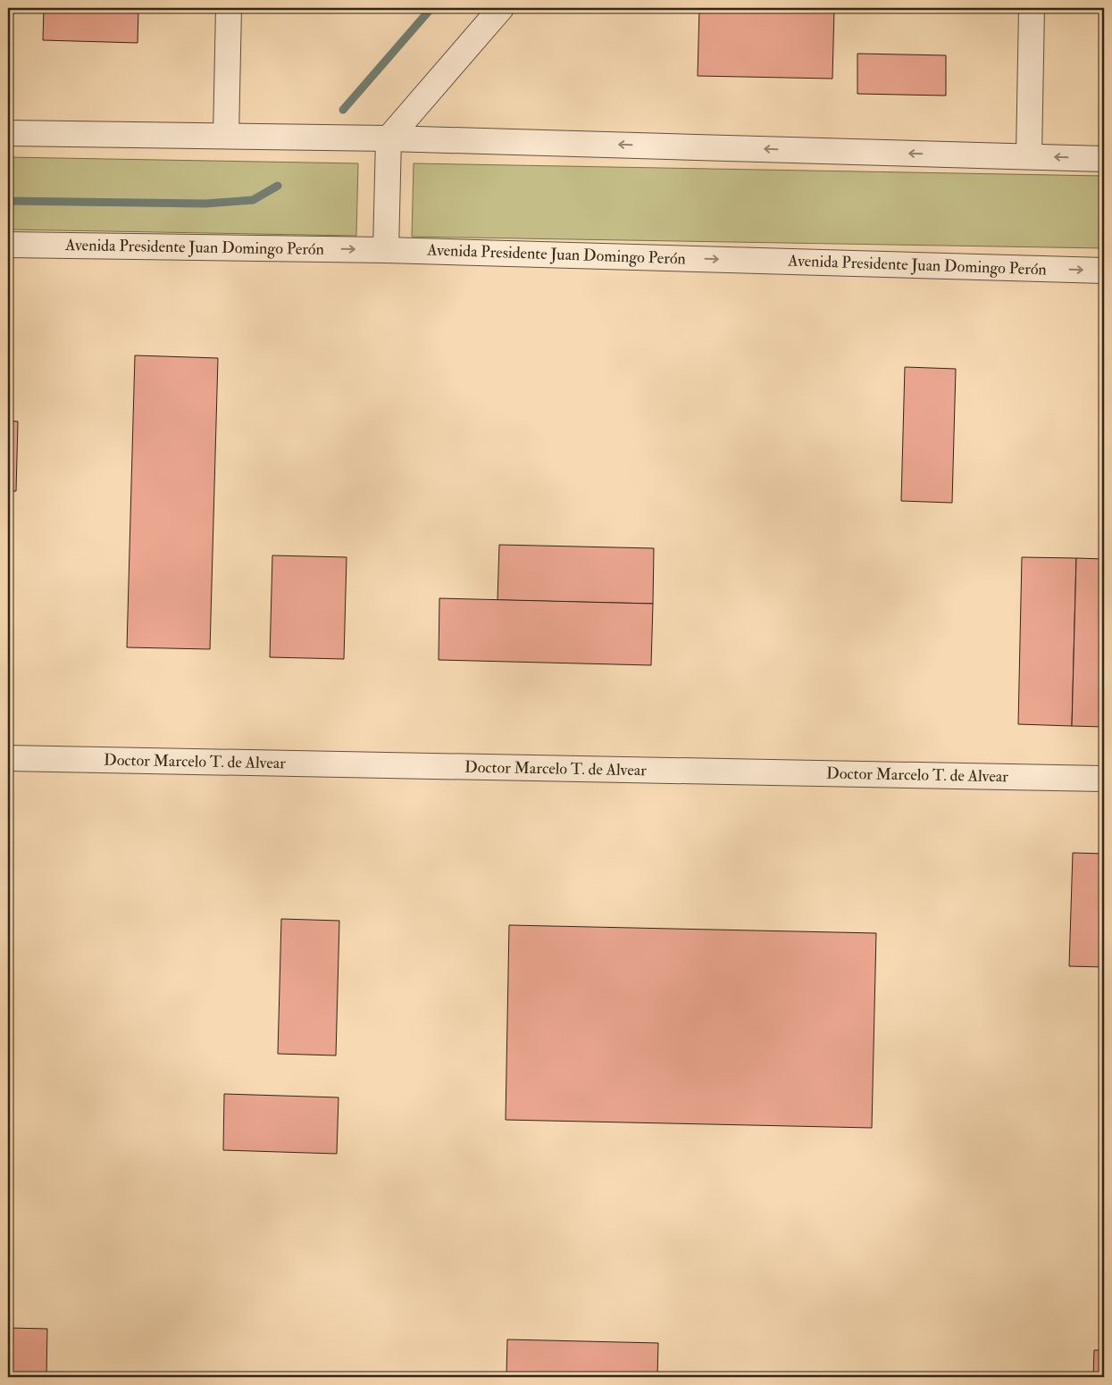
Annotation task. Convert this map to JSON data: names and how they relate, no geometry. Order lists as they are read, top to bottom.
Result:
{
  "streets": {
    "lane": ["Avenida Presidente Juan Domingo Perón", "Doctor Marcelo T. de Alvear"]
  }
}
